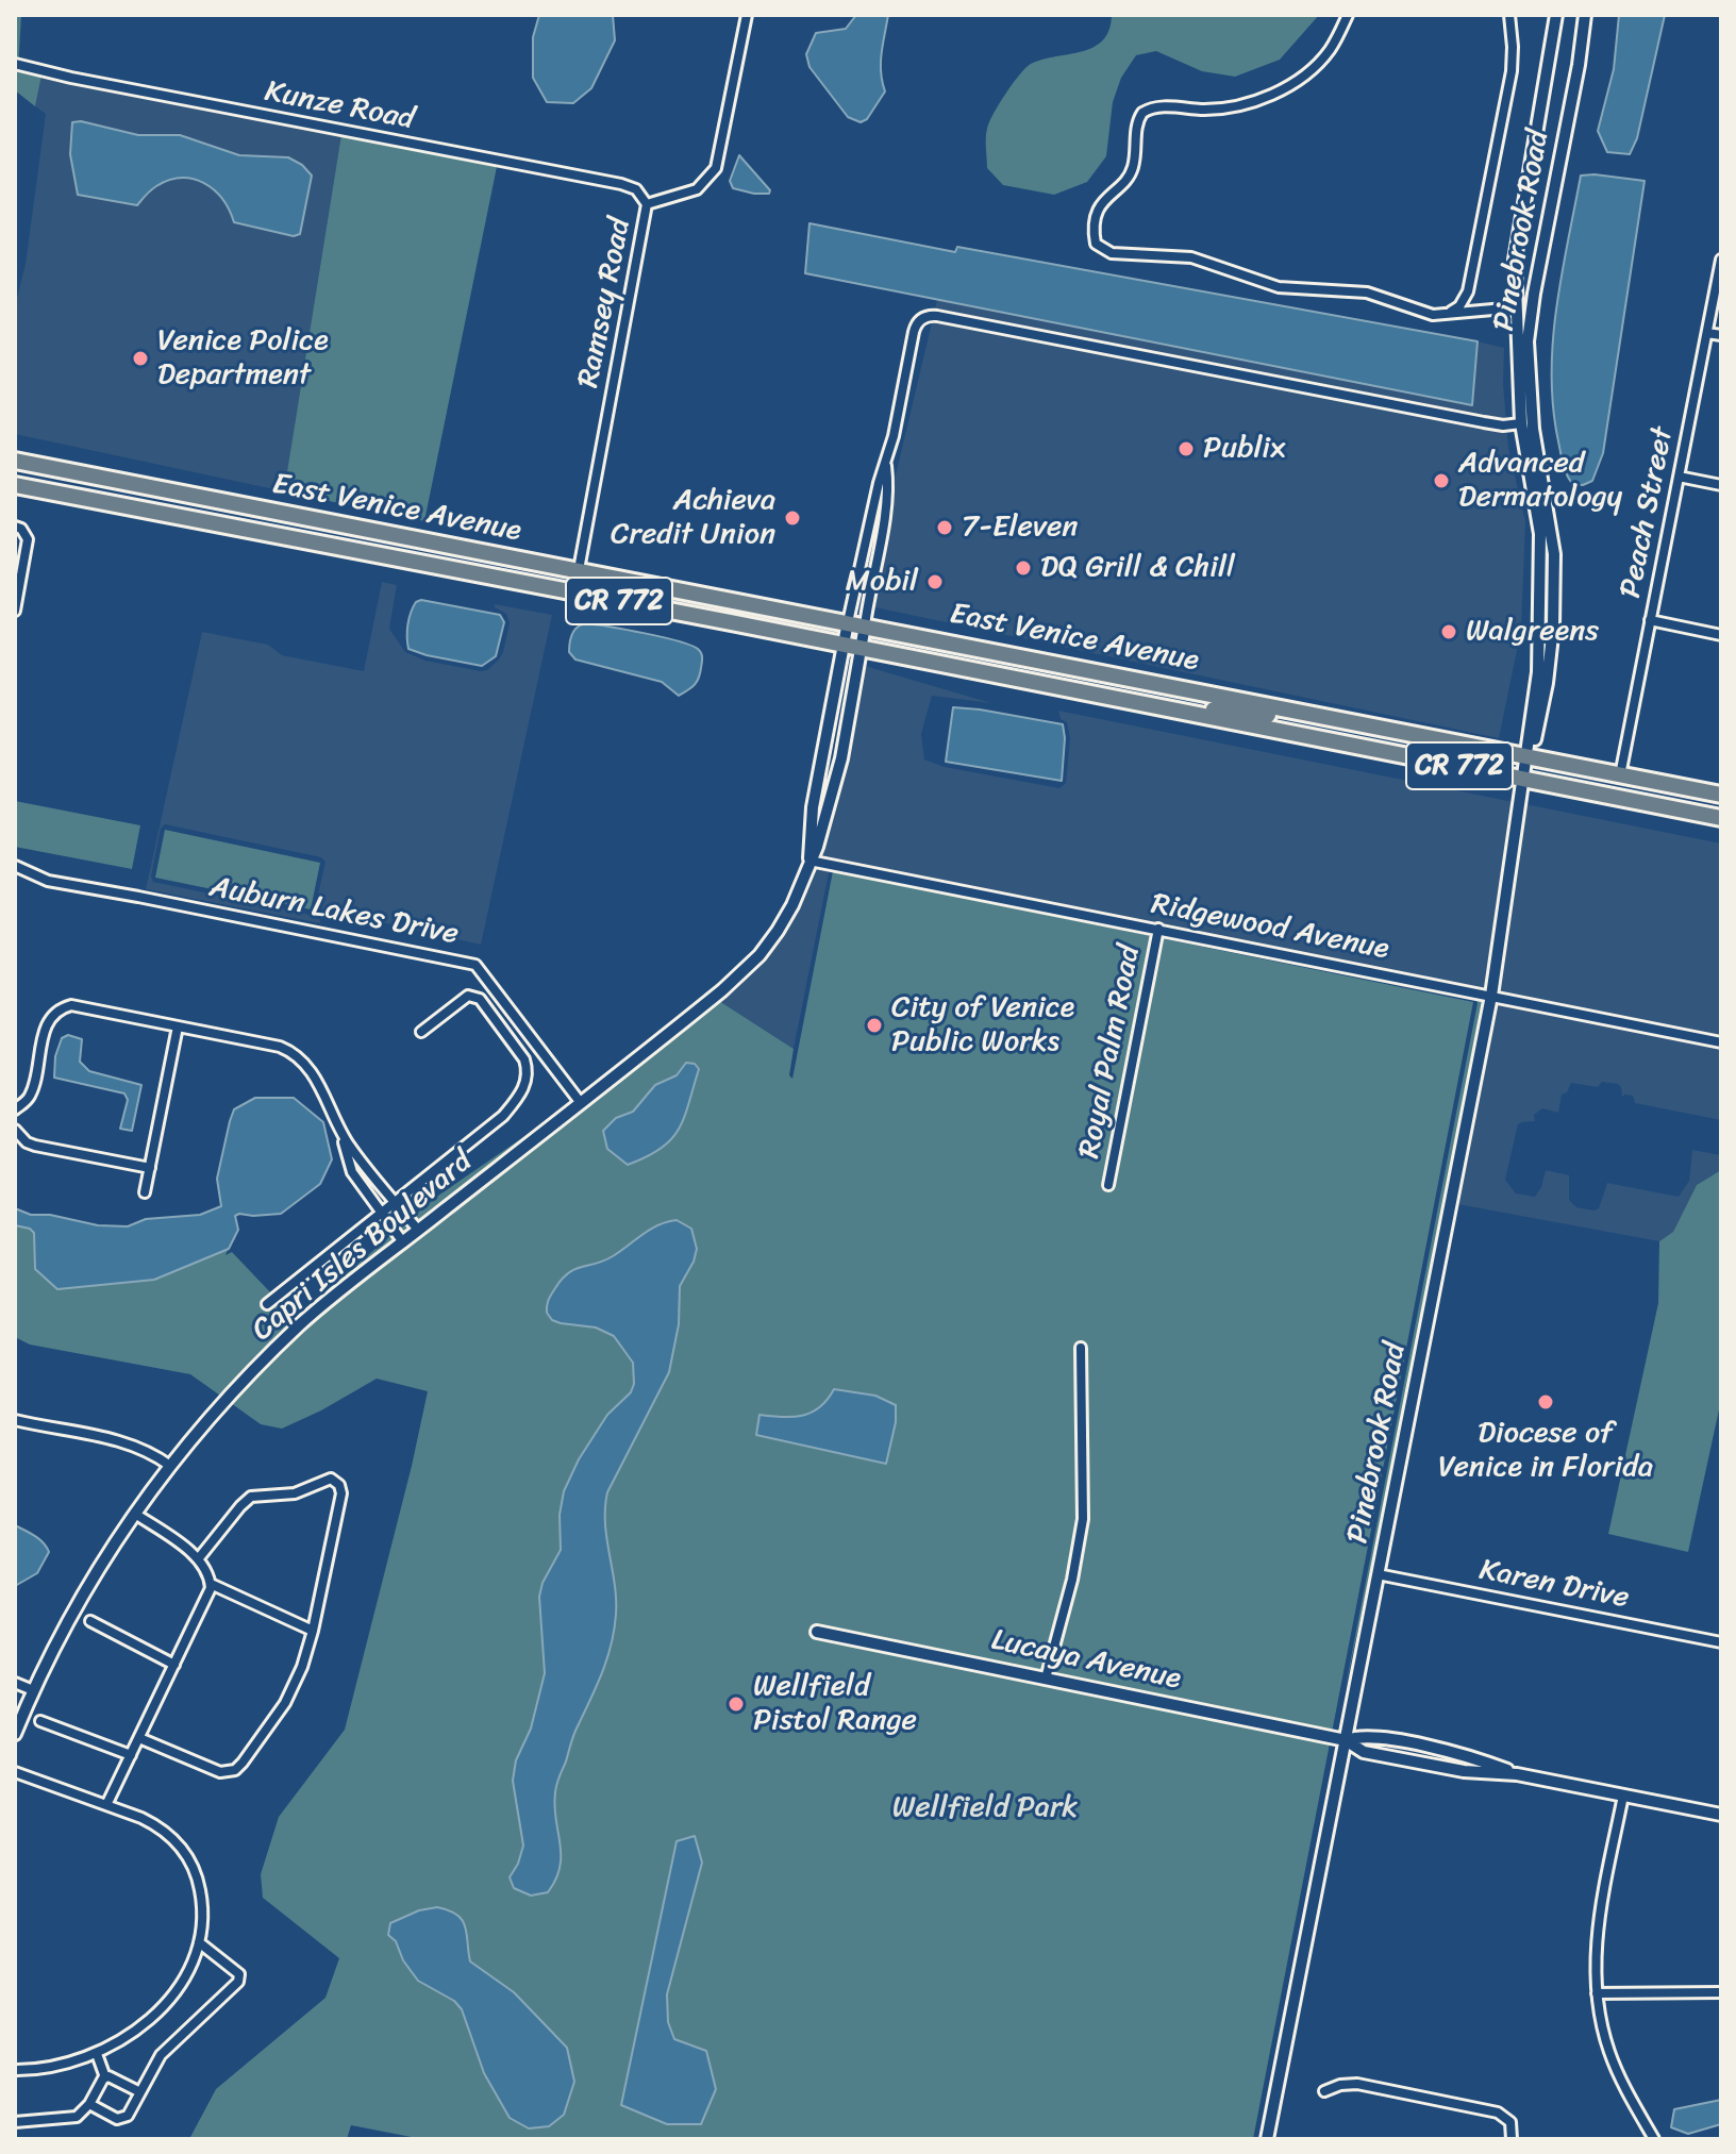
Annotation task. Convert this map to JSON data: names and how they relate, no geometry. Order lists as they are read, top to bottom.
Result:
{
  "streets": {
    "main road": ["East Venice Avenue", "CR 772"],
    "street": [
      "Kunze Road",
      "Pinebrook Road",
      "Ramsey Road",
      "Peach Street",
      "Auburn Lakes Drive",
      "Ridgewood Avenue",
      "Royal Palm Road",
      "Capri Isles Boulevard",
      "Karen Drive",
      "Lucaya Avenue"
    ]
  },
  "crossings": [
    ["Kunze Road", "Ramsey Road"],
    ["Pinebrook Road", "East Venice Avenue"],
    ["Pinebrook Road", "Ridgewood Avenue"],
    ["Pinebrook Road", "Karen Drive"],
    ["Pinebrook Road", "Lucaya Avenue"],
    ["Ramsey Road", "East Venice Avenue"],
    ["East Venice Avenue", "Peach Street"],
    ["East Venice Avenue", "Capri Isles Boulevard"],
    ["Auburn Lakes Drive", "Capri Isles Boulevard"],
    ["Ridgewood Avenue", "Royal Palm Road"],
    ["Ridgewood Avenue", "Capri Isles Boulevard"]
  ],
  "parks": ["Wellfield Park"],
  "places": [
    "Venice Police Department",
    "Publix",
    "Advanced Dermatology",
    "Achieva Credit Union",
    "7-Eleven",
    "DQ Grill & Chill",
    "Mobil",
    "Walgreens",
    "City of Venice Public Works",
    "Diocese of Venice in Florida",
    "Wellfield Pistol Range"
  ]
}
